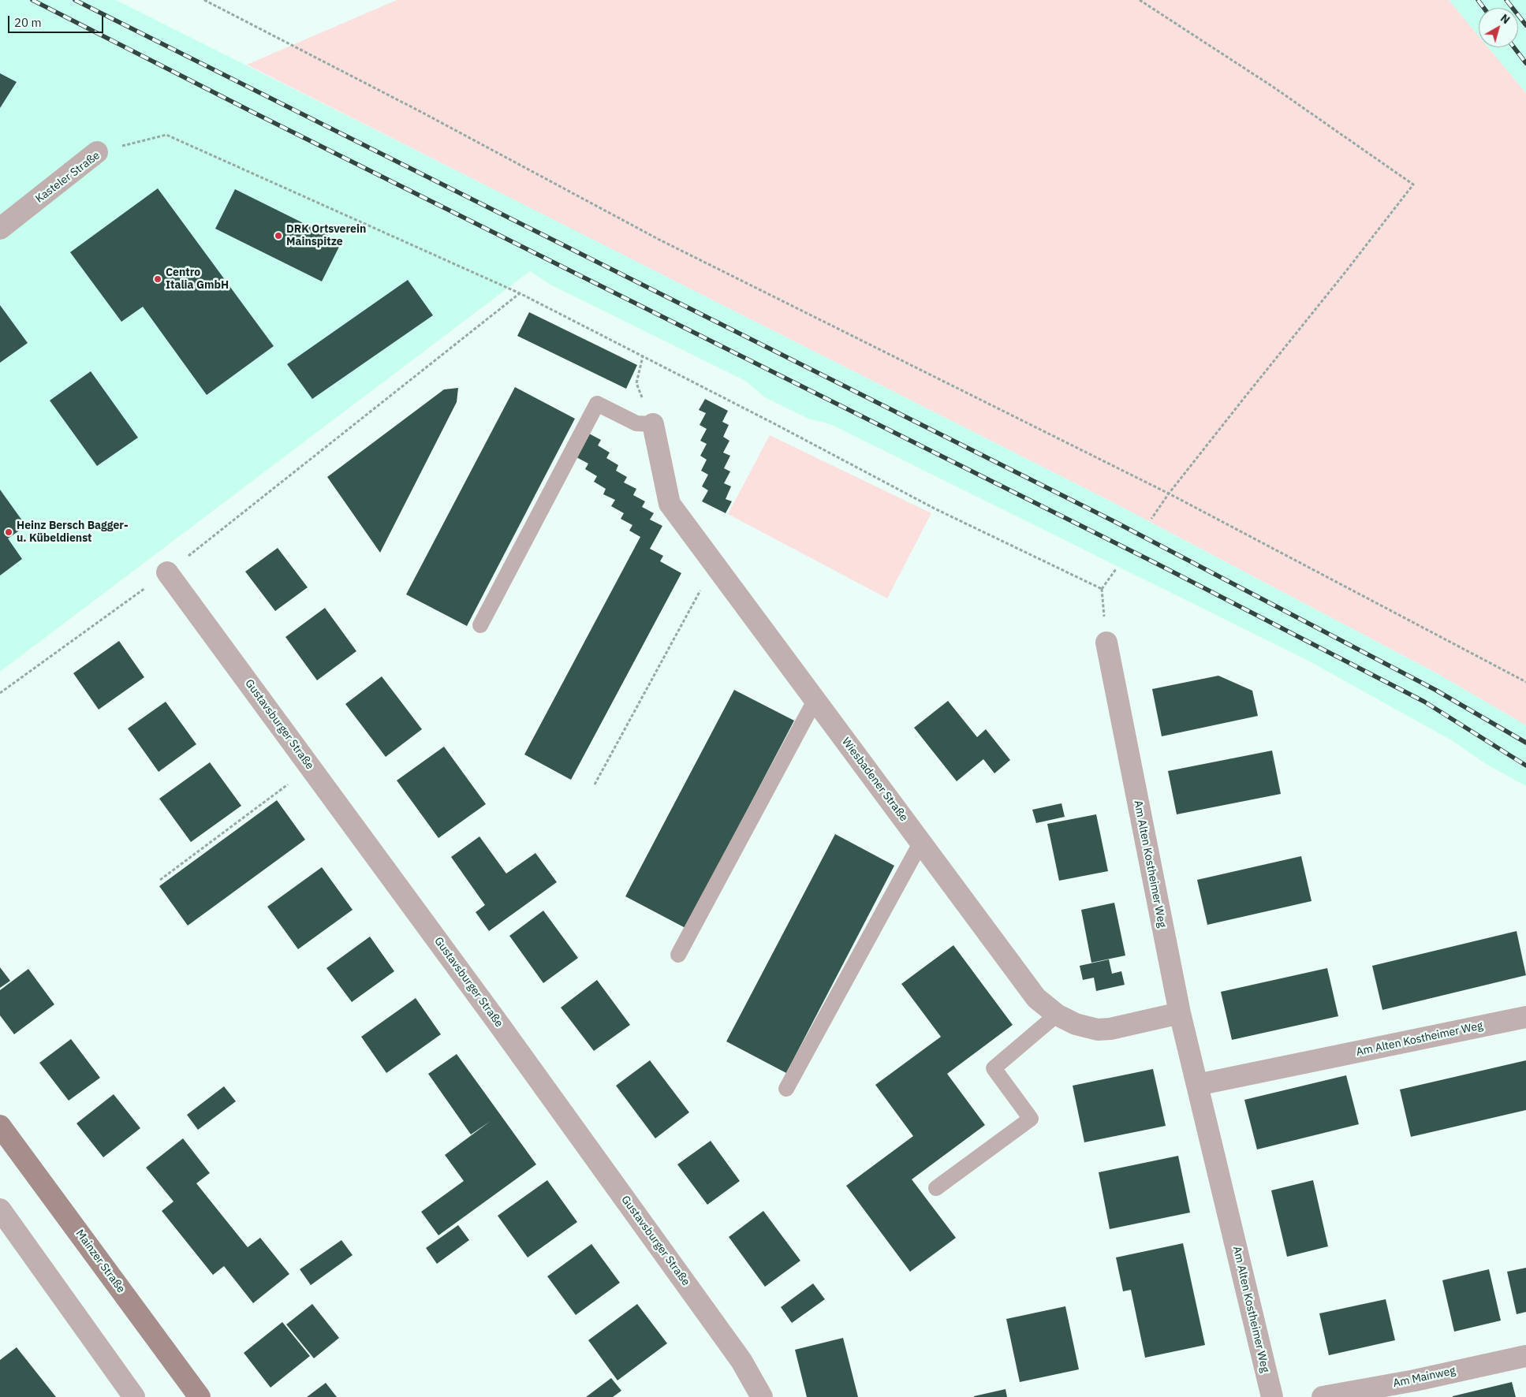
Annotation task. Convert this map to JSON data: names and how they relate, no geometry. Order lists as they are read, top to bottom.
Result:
{
  "streets": {
    "main road": ["Mainzer Straße"],
    "street": [
      "Kasteler Straße",
      "Gustavsburger Straße",
      "Wiesbadener Straße",
      "Am Alten Kostheimer Weg",
      "Am Mainweg"
    ]
  },
  "crossings": [
    ["Wiesbadener Straße", "Am Alten Kostheimer Weg"]
  ],
  "places": ["DRK Ortsverein Mainspitze", "Centro Italia GmbH", "Heinz Bersch Bagger- u. Kübeldienst"],
  "scale_bar": "20 m",
  "north": "top right"
}
